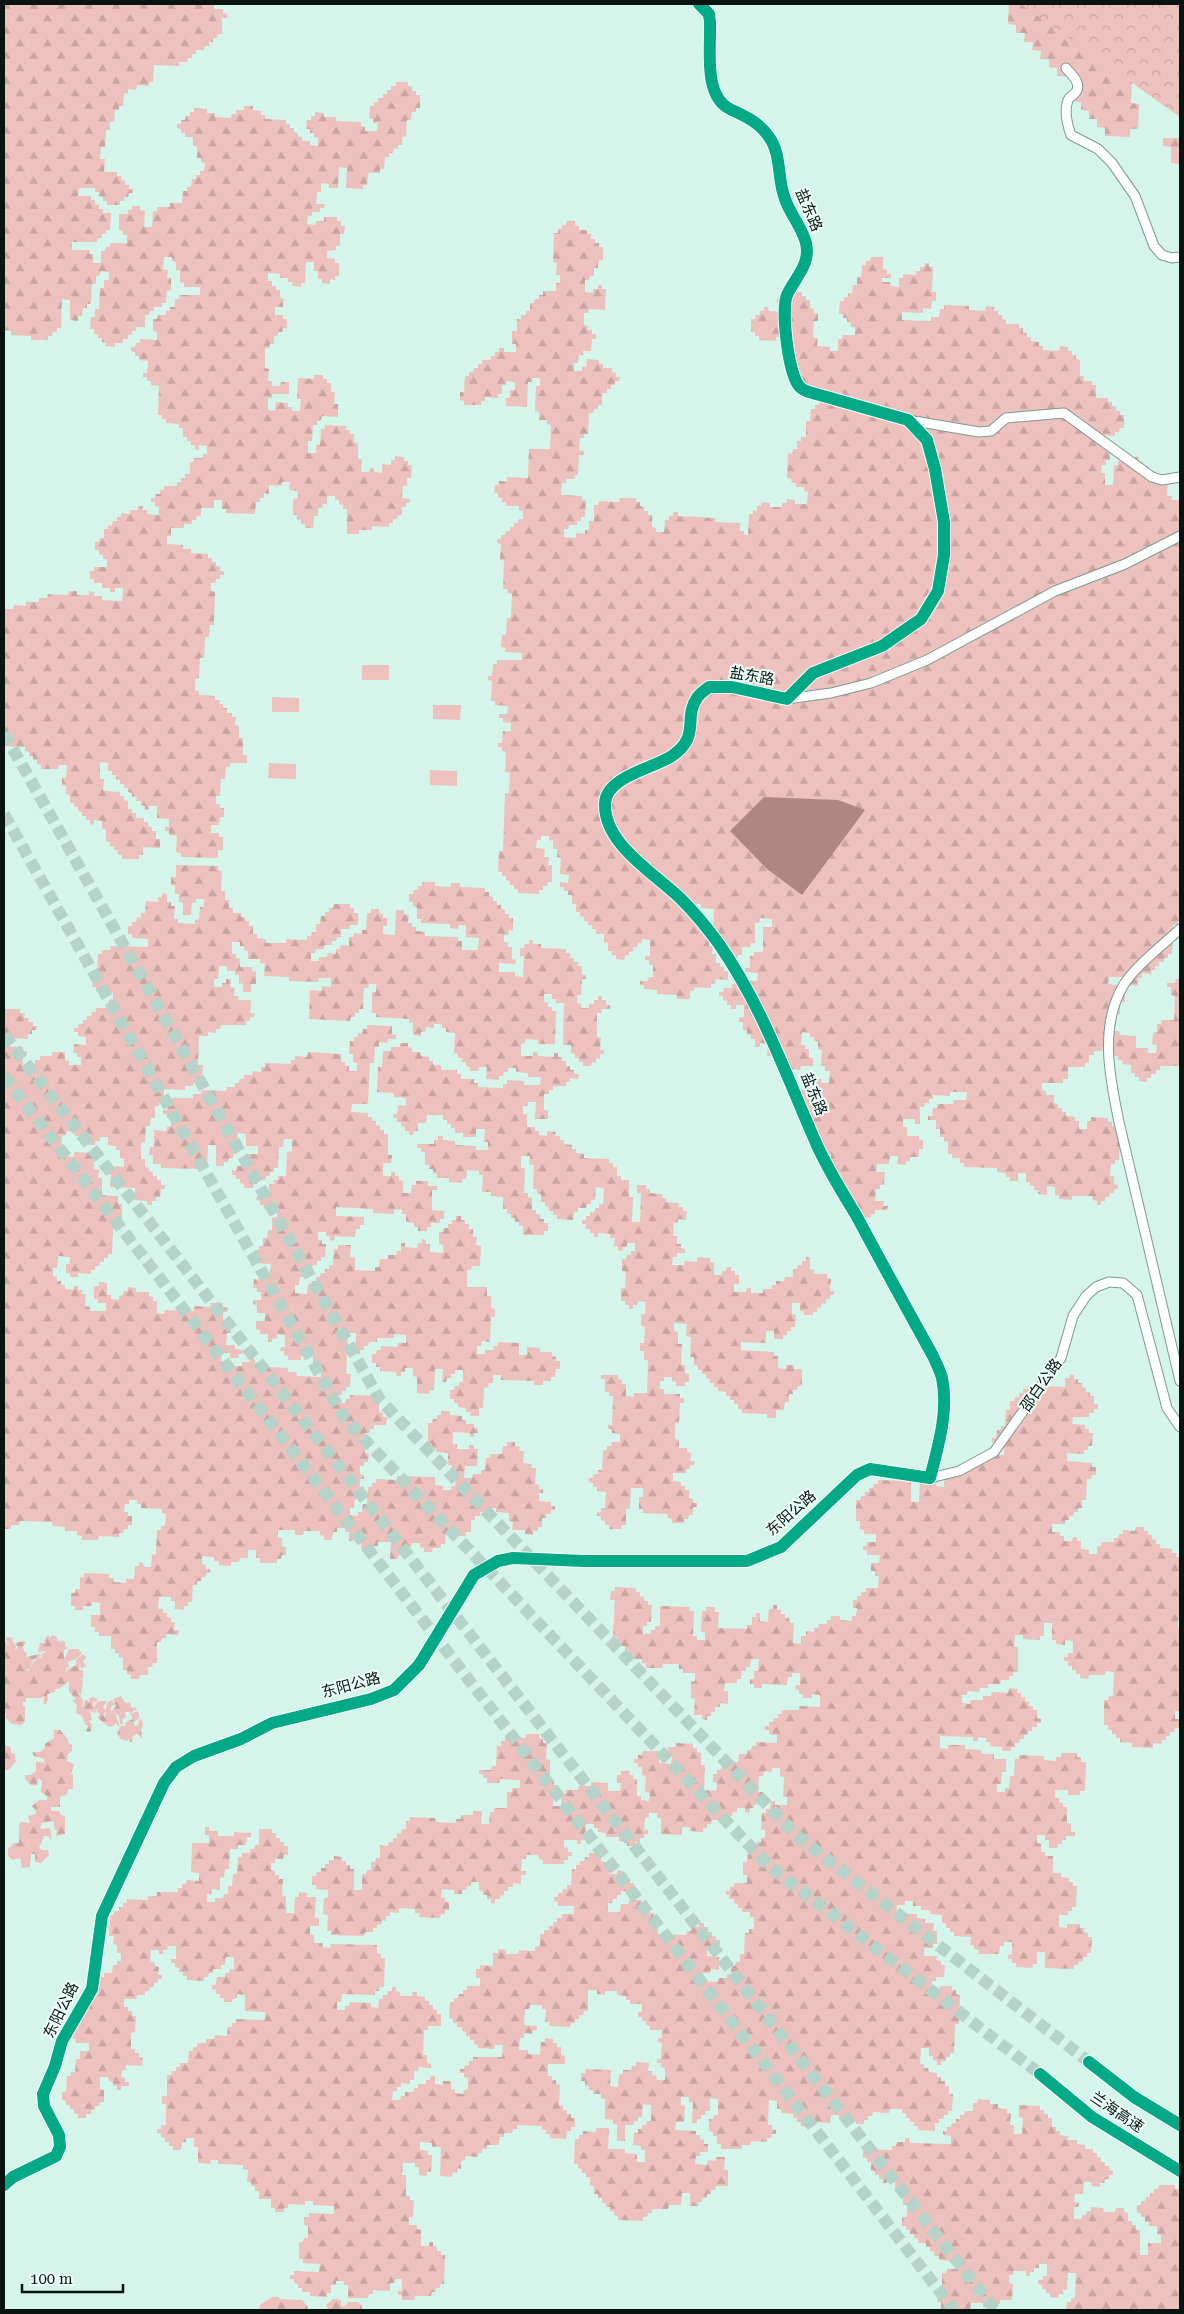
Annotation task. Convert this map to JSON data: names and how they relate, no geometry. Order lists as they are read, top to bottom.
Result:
{
  "streets": {
    "highway": ["盐东路", "东阳公路", "兰海高速"],
    "street": ["邵白公路"]
  },
  "crossings": [
    ["盐东路", "邵白公路"],
    ["盐东路", "东阳公路"],
    ["邵白公路", "东阳公路"]
  ],
  "scale_bar": "100 m"
}
